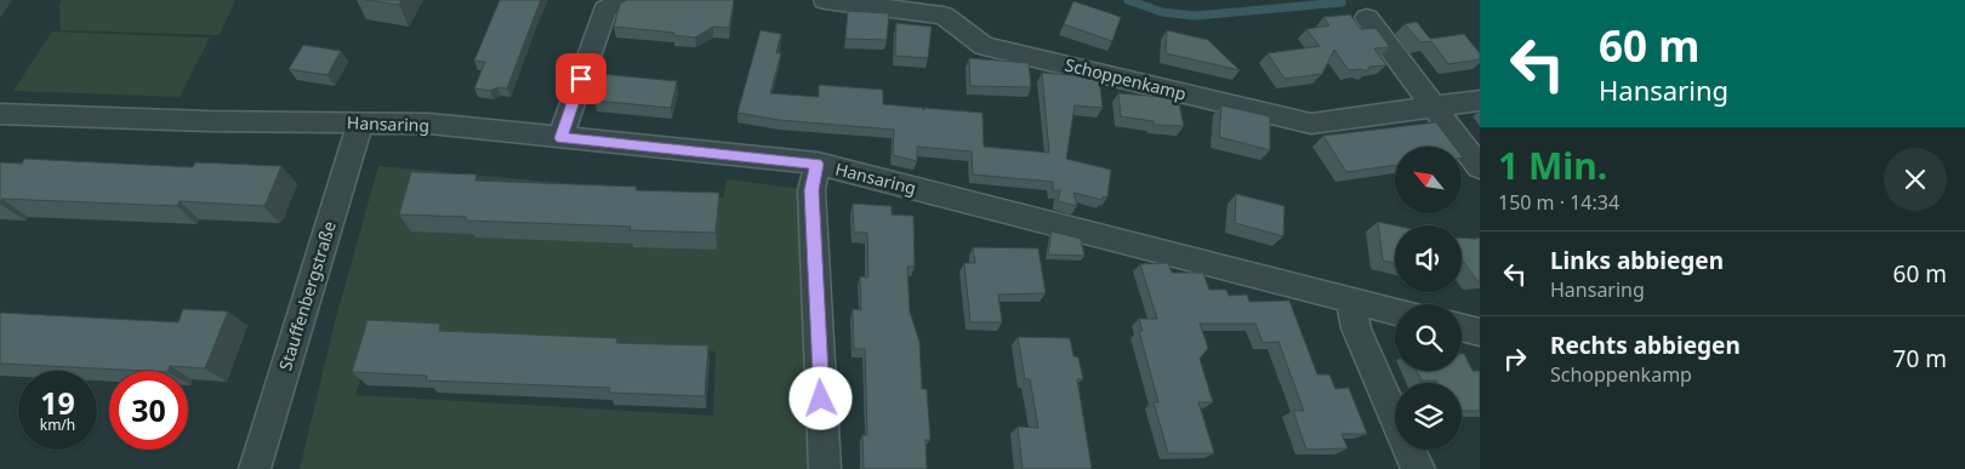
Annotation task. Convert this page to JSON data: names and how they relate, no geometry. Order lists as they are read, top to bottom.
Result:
{
  "streets": {
    "street": ["Schoppenkamp", "Hansaring", "Stauffenbergstraße"]
  },
  "crossings": [
    ["Hansaring", "Stauffenbergstraße"]
  ],
  "north": "top left",
  "page": {
    "turn": ["60 m", "Hansaring"],
    "heading": ["1 Min.", "150 m · 14:34"],
    "list": [
      {
        "name": "Links abbiegen",
        "note": "Hansaring",
        "value": "60 m"
      },
      {
        "name": "Rechts abbiegen",
        "note": "Schoppenkamp",
        "value": "70 m"
      }
    ],
    "speed": "19 km/h",
    "limit": "30"
  }
}
